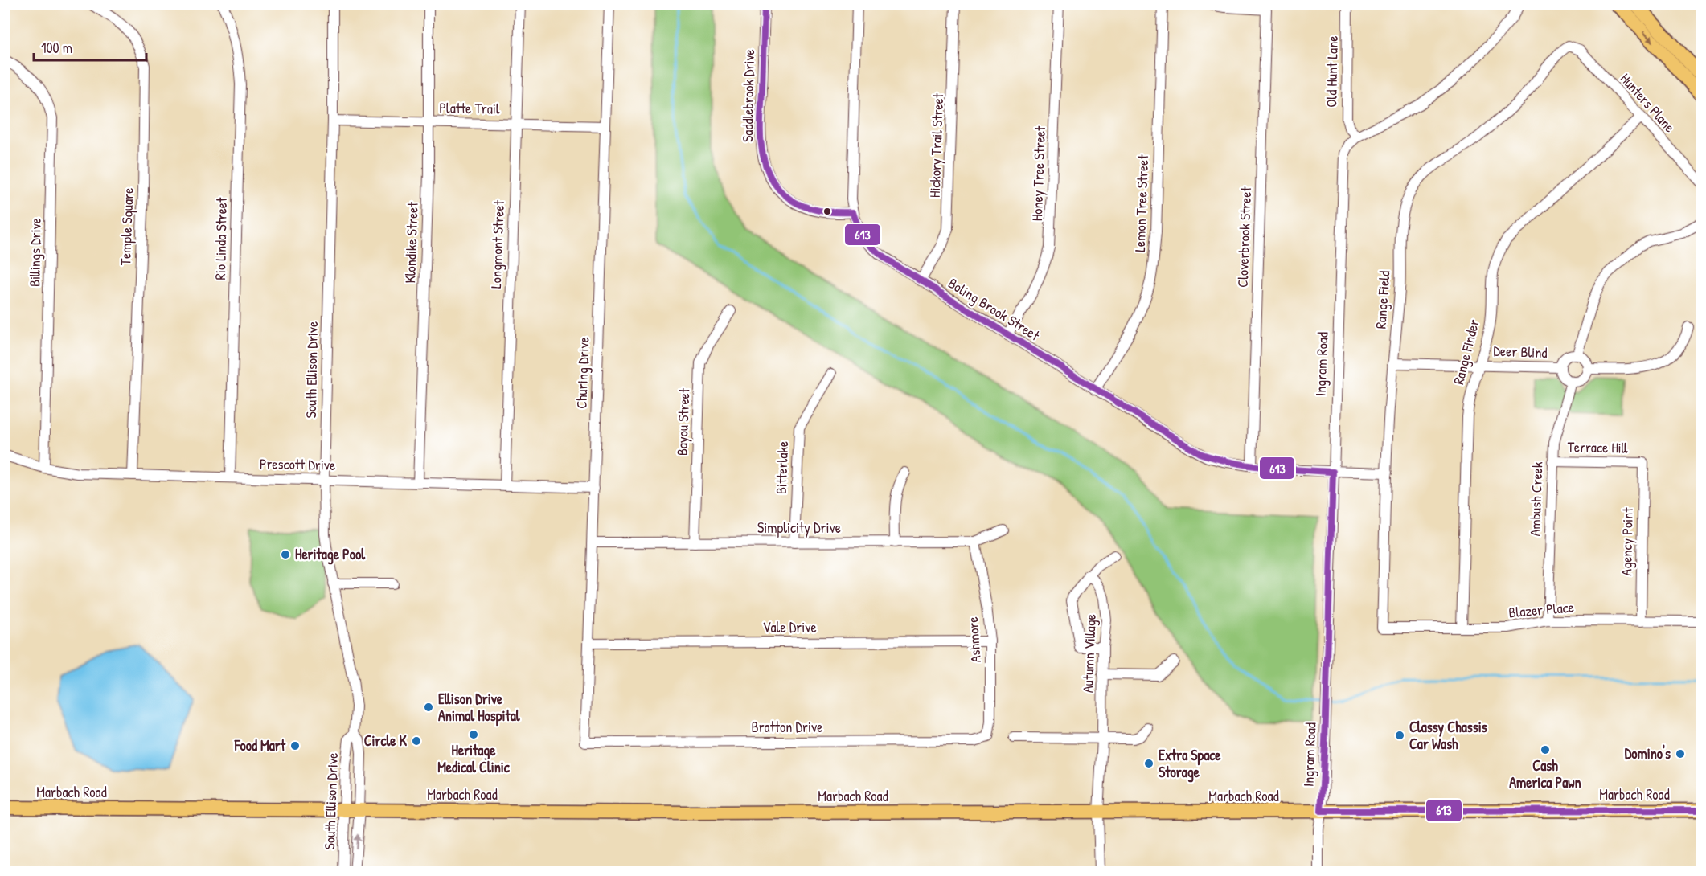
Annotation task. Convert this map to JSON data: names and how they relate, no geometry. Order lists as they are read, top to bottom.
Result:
{
  "streets": {
    "main road": ["Marbach Road"],
    "street": [
      "Old Hunt Lane",
      "Saddlebrook Drive",
      "Hunters Plane",
      "Platte Trail",
      "Hickory Trail Street",
      "Honey Tree Street",
      "Lemon Tree Street",
      "Temple Square",
      "Cloverbrook Street",
      "Rio Linda Street",
      "Klondike Street",
      "Longmont Street",
      "Billings Drive",
      "Range Field",
      "Boling Brook Street",
      "Range Finder",
      "Deer Blind",
      "Ingram Road",
      "South Ellison Drive",
      "Churing Drive",
      "Bayou Street",
      "Terrace Hill",
      "Prescott Drive",
      "Bitterlake",
      "Ambush Creek",
      "Simplicity Drive",
      "Agency Point",
      "Blazer Place",
      "Vale Drive",
      "Ashmore",
      "Autumn Village",
      "Bratton Drive"
    ]
  },
  "crossings": [
    ["Old Hunt Lane", "Ingram Road"],
    ["Saddlebrook Drive", "Boling Brook Street"],
    ["Hunters Plane", "Range Field"],
    ["Hunters Plane", "Range Finder"],
    ["Platte Trail", "Klondike Street"],
    ["Platte Trail", "Longmont Street"],
    ["Platte Trail", "South Ellison Drive"],
    ["Platte Trail", "Churing Drive"],
    ["Hickory Trail Street", "Boling Brook Street"],
    ["Honey Tree Street", "Boling Brook Street"],
    ["Lemon Tree Street", "Boling Brook Street"],
    ["Temple Square", "Prescott Drive"],
    ["Cloverbrook Street", "Boling Brook Street"],
    ["Rio Linda Street", "Prescott Drive"],
    ["Klondike Street", "Prescott Drive"],
    ["Longmont Street", "Prescott Drive"],
    ["Billings Drive", "Prescott Drive"],
    ["Range Field", "Boling Brook Street"],
    ["Range Field", "Deer Blind"],
    ["Range Field", "Blazer Place"],
    ["Boling Brook Street", "Ingram Road"],
    ["Range Finder", "Deer Blind"],
    ["Range Finder", "Blazer Place"],
    ["Deer Blind", "Ambush Creek"],
    ["Ingram Road", "Marbach Road"],
    ["South Ellison Drive", "Prescott Drive"],
    ["South Ellison Drive", "Marbach Road"],
    ["Churing Drive", "Prescott Drive"],
    ["Churing Drive", "Simplicity Drive"],
    ["Churing Drive", "Vale Drive"],
    ["Churing Drive", "Bratton Drive"],
    ["Bayou Street", "Simplicity Drive"],
    ["Terrace Hill", "Ambush Creek"],
    ["Terrace Hill", "Agency Point"],
    ["Bitterlake", "Simplicity Drive"],
    ["Ambush Creek", "Blazer Place"],
    ["Simplicity Drive", "Ashmore"],
    ["Agency Point", "Blazer Place"],
    ["Vale Drive", "Ashmore"],
    ["Ashmore", "Bratton Drive"],
    ["Autumn Village", "Marbach Road"]
  ],
  "places": [
    "Heritage Pool",
    "Ellison Drive Animal Hospital",
    "Heritage Medical Clinic",
    "Classy Chassis Car Wash",
    "Circle K",
    "Food Mart",
    "Cash America Pawn",
    "Domino's",
    "Extra Space Storage"
  ],
  "lines": ["transit line 613"],
  "scale_bar": "100 m"
}
